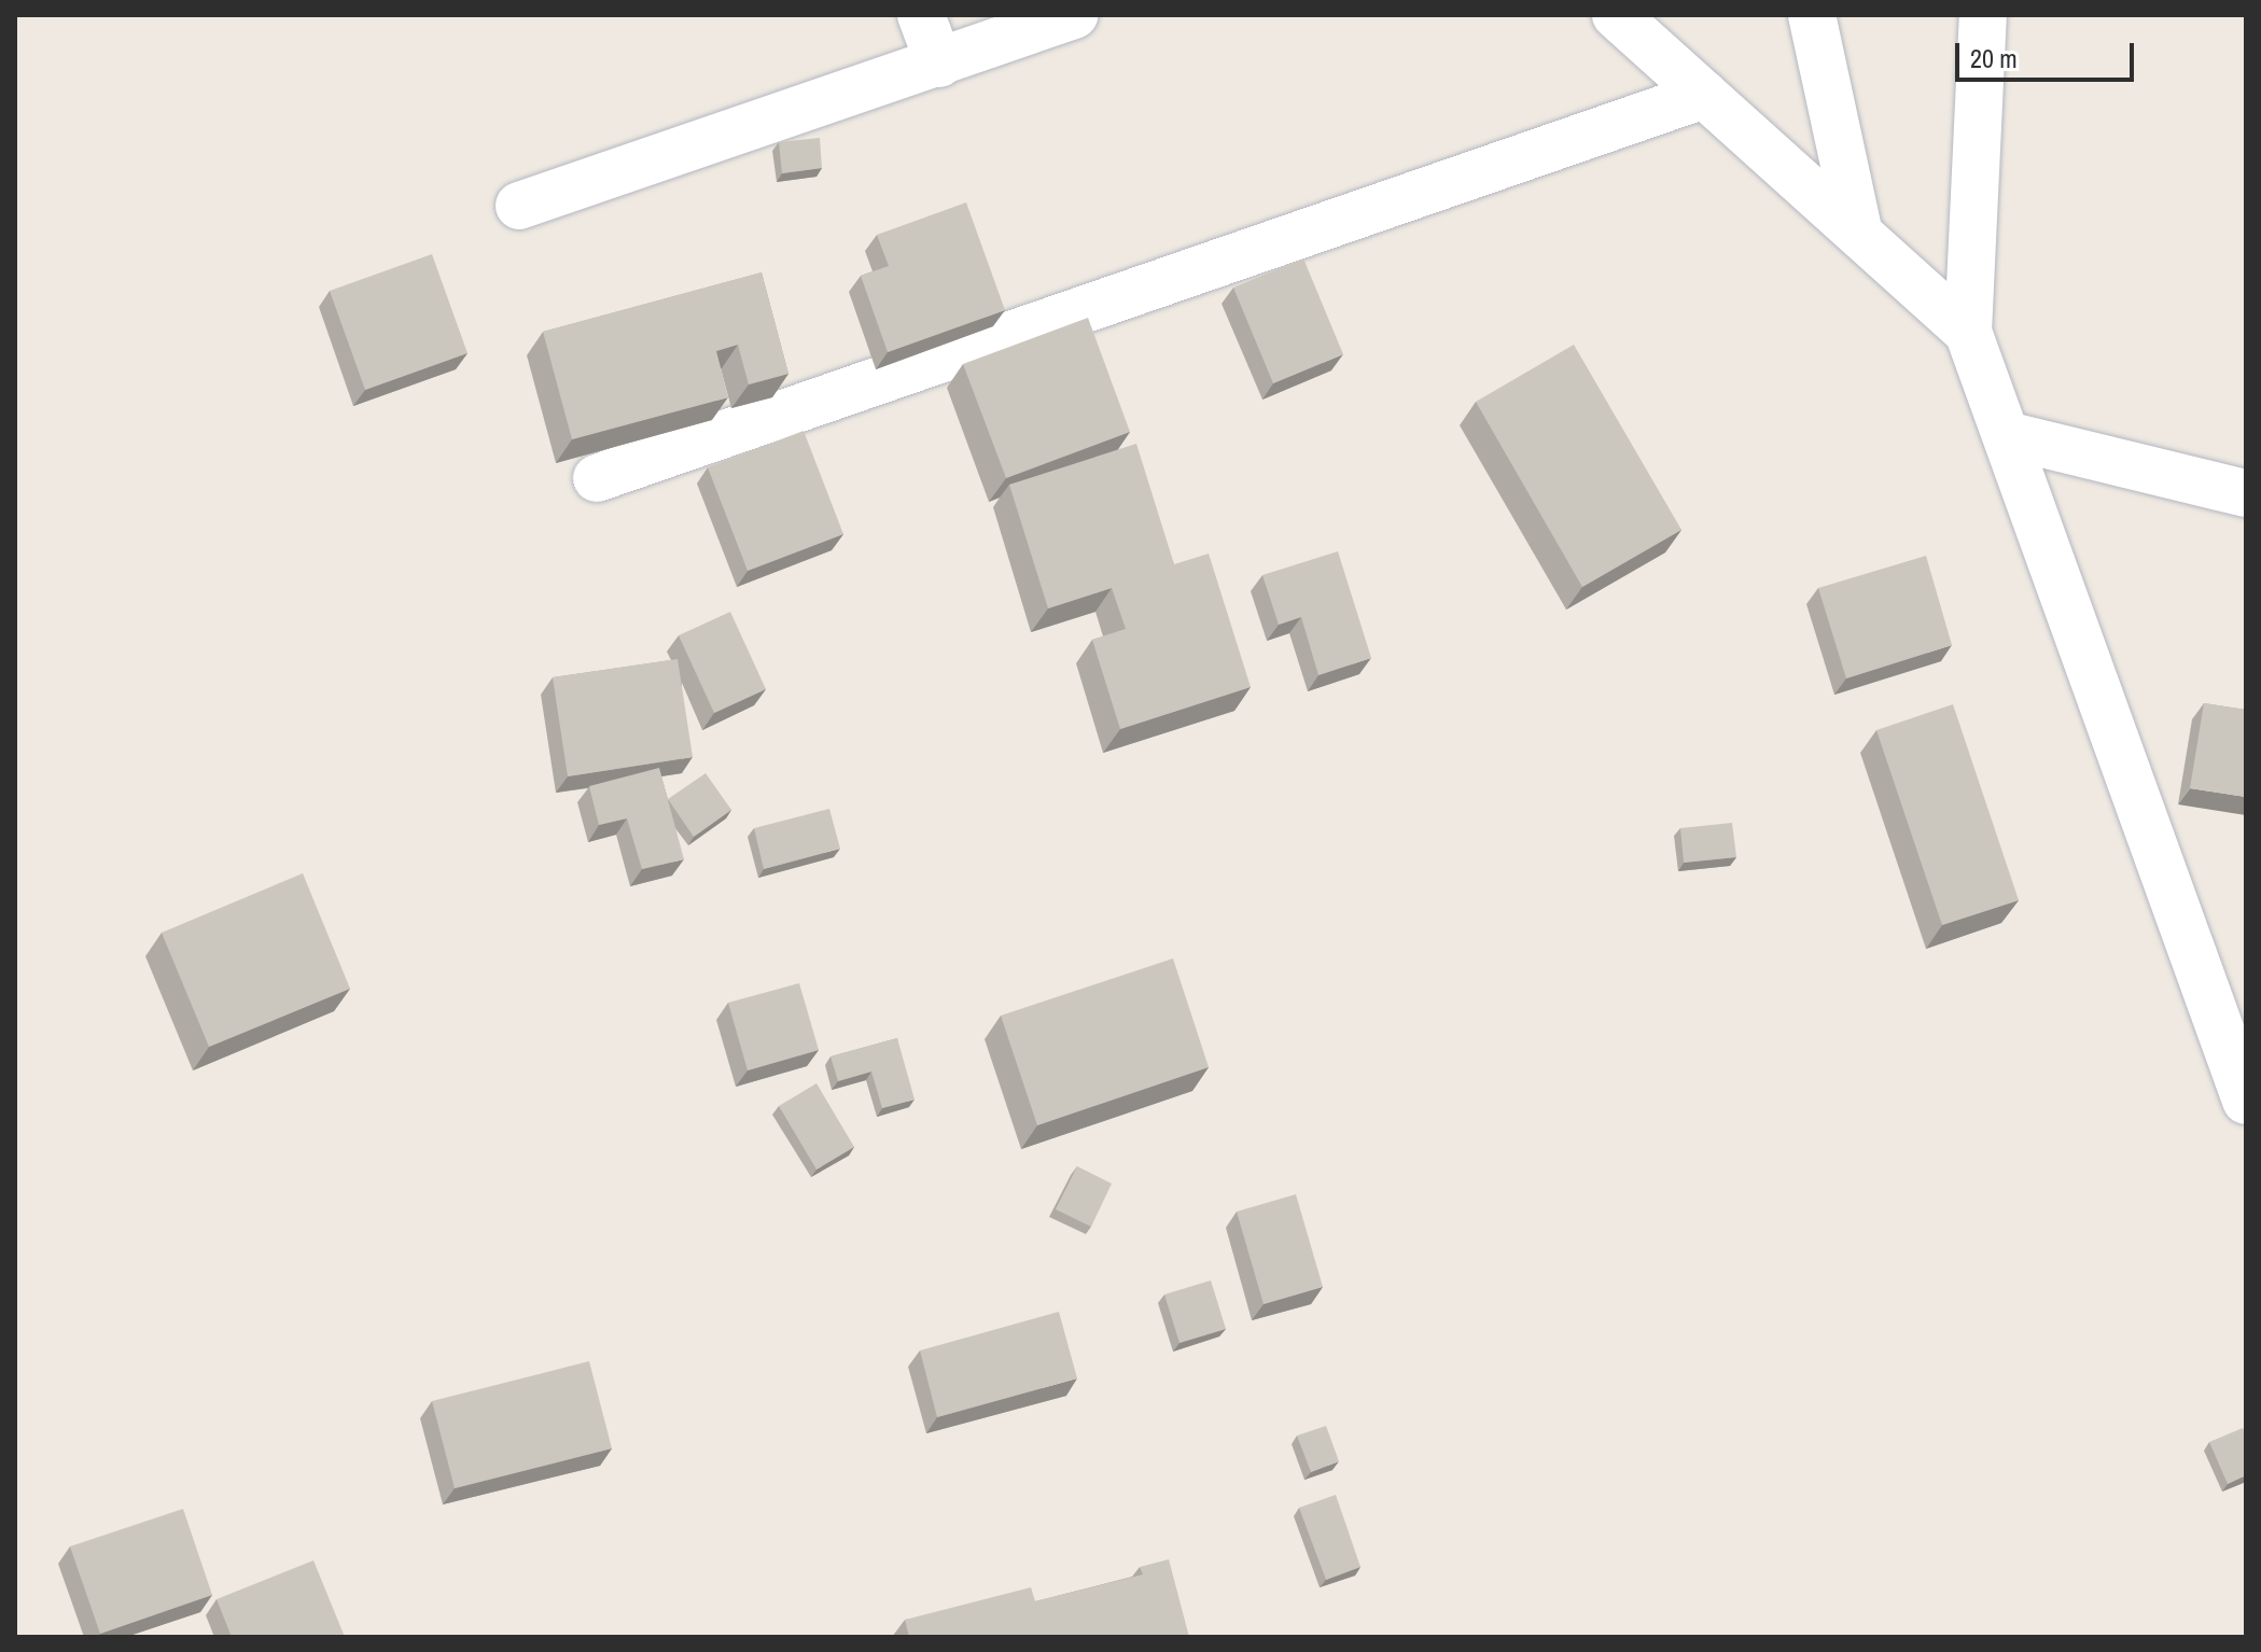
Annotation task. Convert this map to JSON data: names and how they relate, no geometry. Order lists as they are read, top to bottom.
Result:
{
  "scale_bar": "20 m"
}
